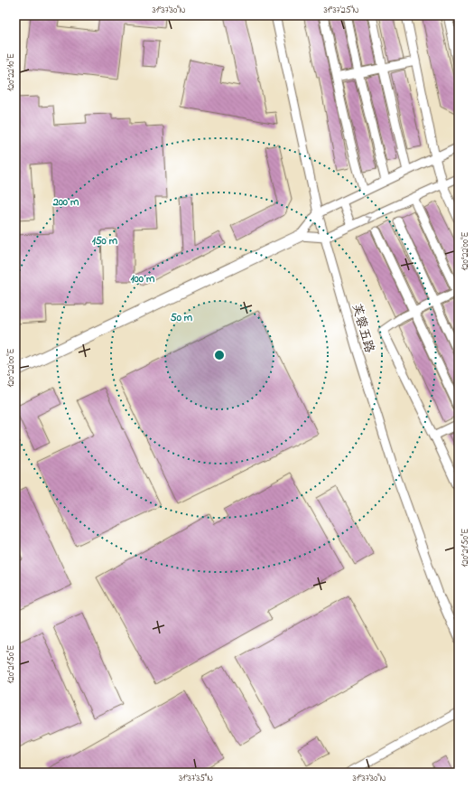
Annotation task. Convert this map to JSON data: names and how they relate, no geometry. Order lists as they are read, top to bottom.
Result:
{
  "streets": {
    "street": ["芙蓉五路"]
  },
  "coordinates": [
    "31°37'30\"N",
    "31°37'25\"N",
    "120°22'10\"E",
    "120°22'00\"E",
    "120°21'50\"E",
    "31°37'35\"N"
  ],
  "rings": [
    "200 m",
    "150 m",
    "100 m",
    "50 m"
  ]
}
